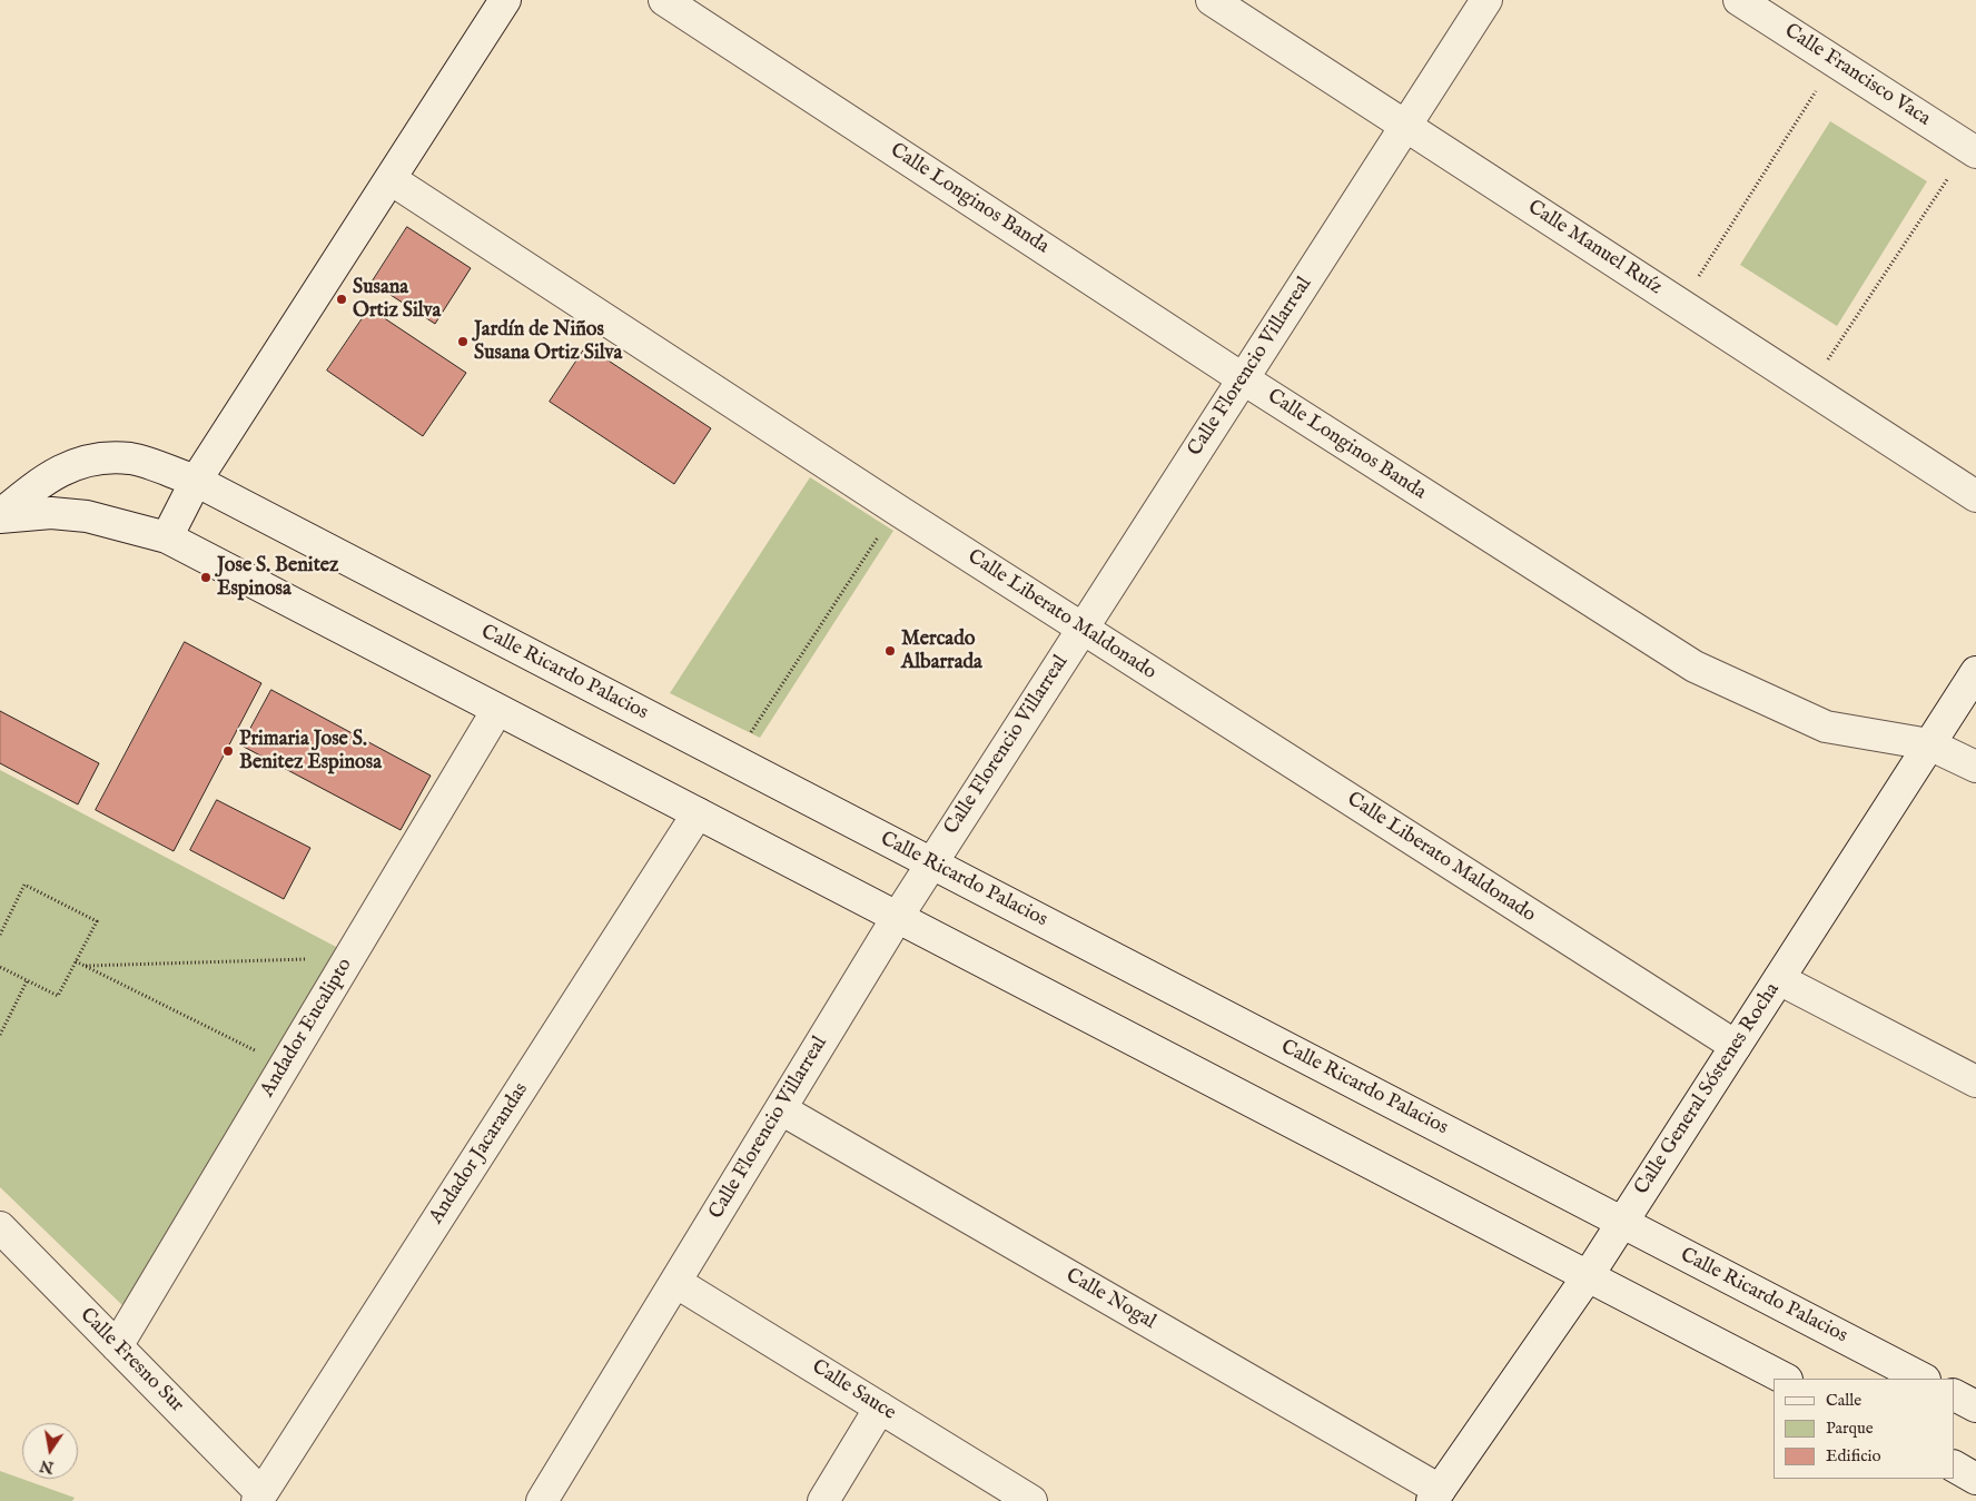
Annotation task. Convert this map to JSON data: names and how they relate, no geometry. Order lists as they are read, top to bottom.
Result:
{
  "streets": {
    "street": [
      "Calle Francisco Vaca",
      "Calle Longinos Banda",
      "Calle Manuel Ruíz",
      "Calle Florencio Villarreal",
      "Calle Liberato Maldonado",
      "Calle Ricardo Palacios",
      "Andador Eucalipto",
      "Calle General Sóstenes Rocha",
      "Andador Jacarandas",
      "Calle Nogal",
      "Calle Fresno Sur",
      "Calle Sauce"
    ]
  },
  "crossings": [
    ["Calle Longinos Banda", "Calle Florencio Villarreal"],
    ["Calle Longinos Banda", "Calle General Sóstenes Rocha"],
    ["Calle Manuel Ruíz", "Calle Florencio Villarreal"],
    ["Calle Florencio Villarreal", "Calle Liberato Maldonado"],
    ["Calle Florencio Villarreal", "Calle Ricardo Palacios"],
    ["Calle Florencio Villarreal", "Calle Nogal"],
    ["Calle Florencio Villarreal", "Calle Sauce"],
    ["Calle Liberato Maldonado", "Calle General Sóstenes Rocha"],
    ["Calle Ricardo Palacios", "Andador Eucalipto"],
    ["Calle Ricardo Palacios", "Calle General Sóstenes Rocha"],
    ["Calle Ricardo Palacios", "Andador Jacarandas"],
    ["Andador Eucalipto", "Calle Fresno Sur"],
    ["Calle General Sóstenes Rocha", "Calle Nogal"],
    ["Andador Jacarandas", "Calle Fresno Sur"]
  ],
  "places": [
    "Susana Ortiz Silva",
    "Jardín de Niños Susana Ortiz Silva",
    "Jose S. Benitez Espinosa",
    "Mercado Albarrada",
    "Primaria Jose S. Benitez Espinosa"
  ],
  "legend": ["Calle", "Parque", "Edificio"],
  "north": "bottom"
}
